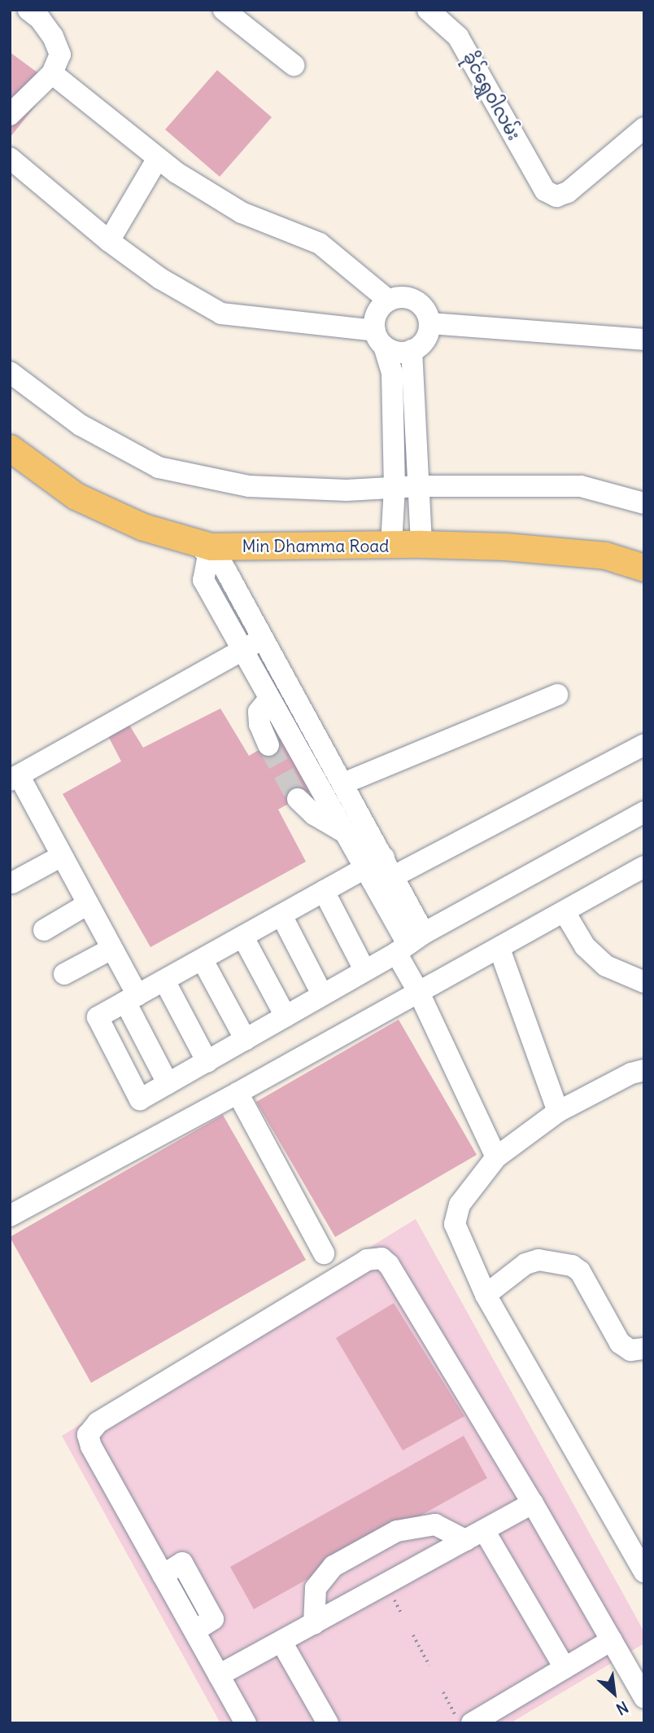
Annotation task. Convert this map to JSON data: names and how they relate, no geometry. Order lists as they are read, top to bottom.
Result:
{
  "streets": {
    "main road": ["Min Dhamma Road"],
    "street": ["ခိုင်ရွှေဝါလမ်း"]
  },
  "north": "bottom right"
}
